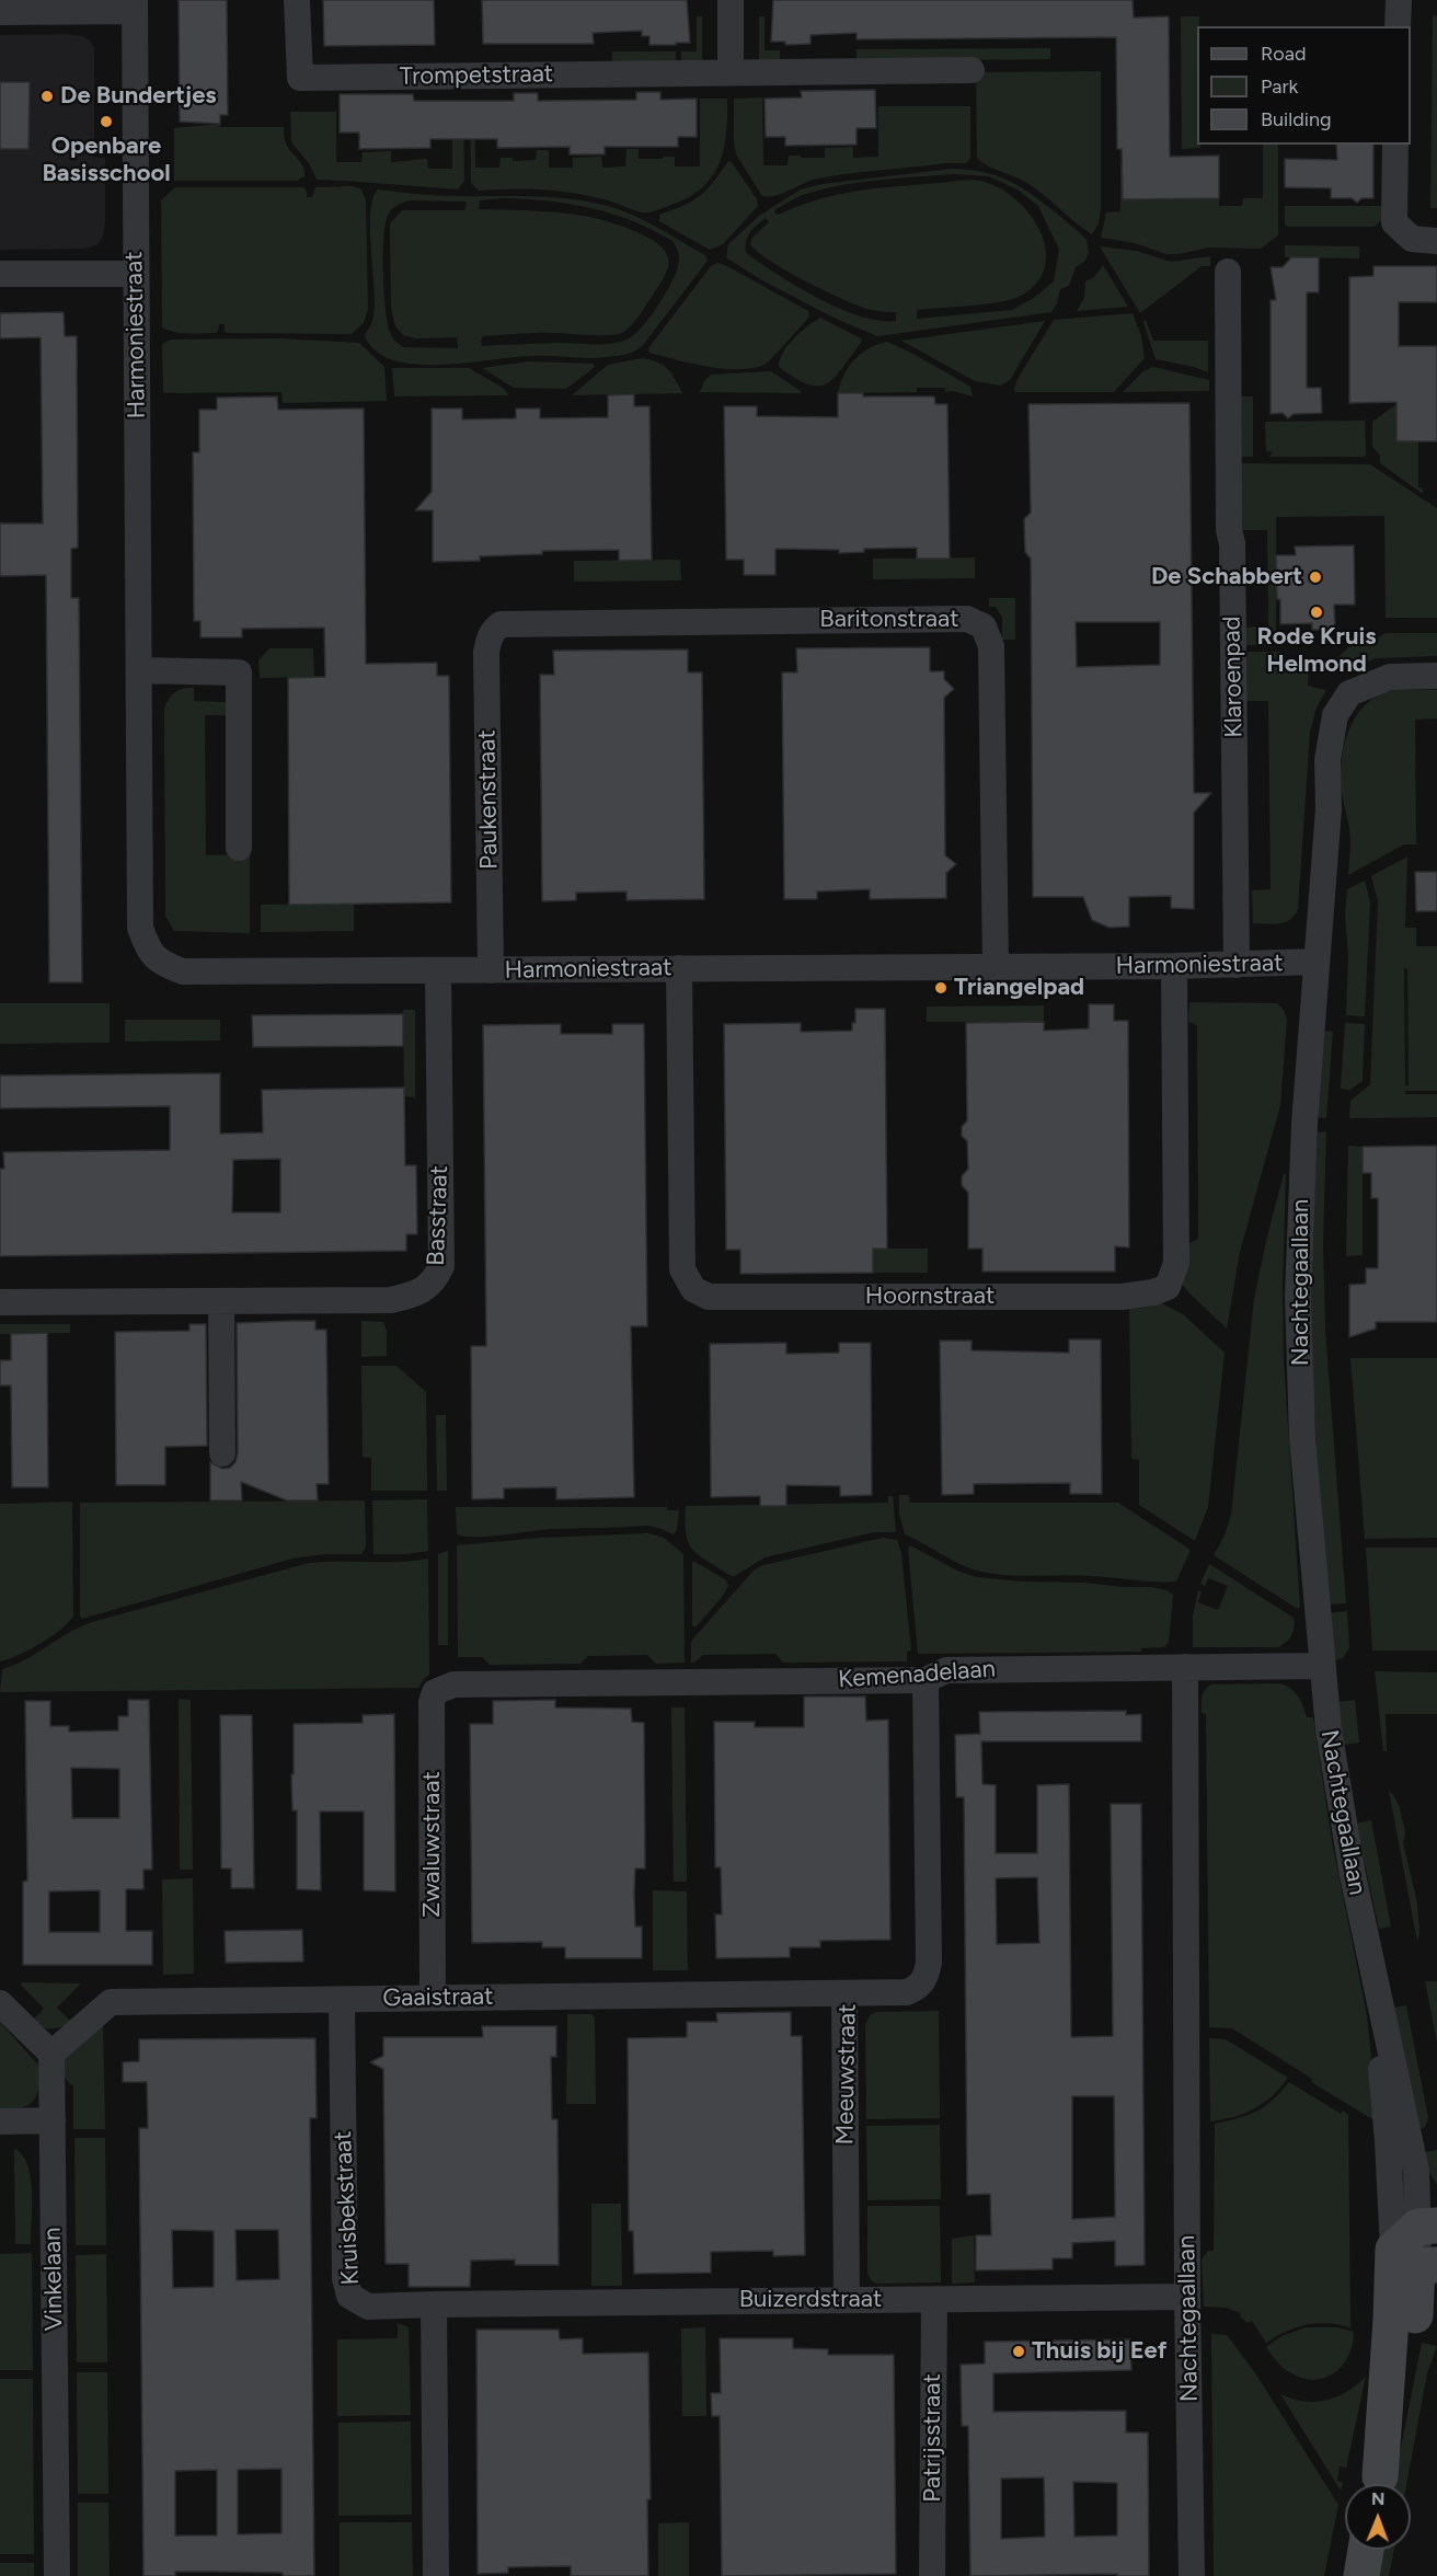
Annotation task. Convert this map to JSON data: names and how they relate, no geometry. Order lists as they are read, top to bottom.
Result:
{
  "streets": {
    "street": [
      "Trompetstraat",
      "Harmoniestraat",
      "Baritonstraat",
      "Klaroenpad",
      "Paukenstraat",
      "Basstraat",
      "Nachtegaallaan",
      "Hoornstraat",
      "Kemenadelaan",
      "Zwaluwstraat",
      "Gaaistraat",
      "Meeuwstraat",
      "Kruisbekstraat",
      "Vinkelaan",
      "Buizerdstraat",
      "Patrijsstraat"
    ]
  },
  "crossings": [
    ["Harmoniestraat", "Baritonstraat"],
    ["Harmoniestraat", "Klaroenpad"],
    ["Harmoniestraat", "Paukenstraat"],
    ["Harmoniestraat", "Basstraat"],
    ["Harmoniestraat", "Nachtegaallaan"],
    ["Harmoniestraat", "Hoornstraat"],
    ["Baritonstraat", "Paukenstraat"],
    ["Nachtegaallaan", "Kemenadelaan"],
    ["Nachtegaallaan", "Buizerdstraat"],
    ["Kemenadelaan", "Zwaluwstraat"],
    ["Kemenadelaan", "Meeuwstraat"],
    ["Zwaluwstraat", "Gaaistraat"],
    ["Gaaistraat", "Meeuwstraat"],
    ["Gaaistraat", "Kruisbekstraat"],
    ["Gaaistraat", "Vinkelaan"],
    ["Meeuwstraat", "Buizerdstraat"],
    ["Kruisbekstraat", "Buizerdstraat"],
    ["Buizerdstraat", "Patrijsstraat"]
  ],
  "places": [
    "De Bundertjes",
    "Openbare Basisschool",
    "De Schabbert",
    "Rode Kruis Helmond",
    "Triangelpad",
    "Thuis bij Eef"
  ],
  "legend": ["Road", "Park", "Building"],
  "north": "top"
}
